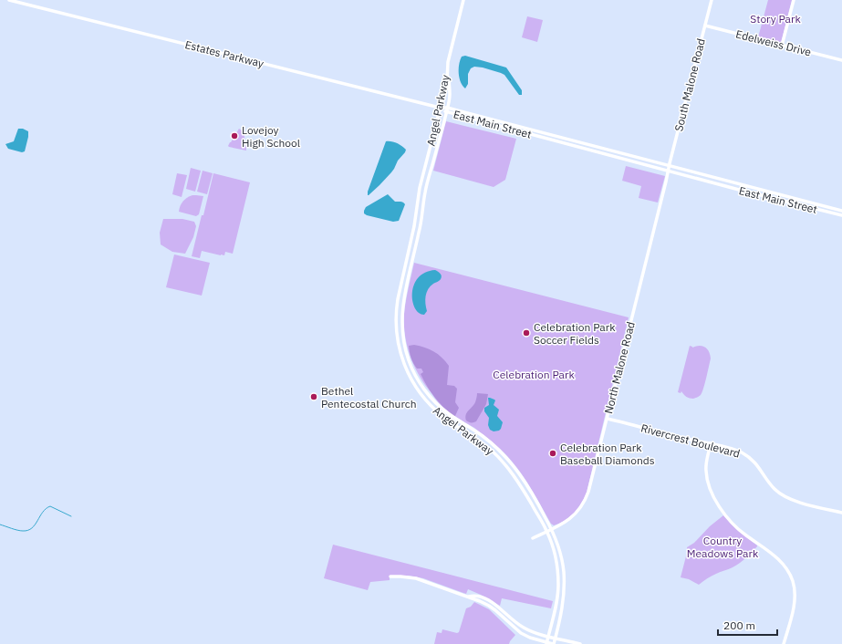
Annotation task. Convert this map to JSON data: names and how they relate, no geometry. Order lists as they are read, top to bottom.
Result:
{
  "streets": {
    "main road": [
      "Edelweiss Drive",
      "Estates Parkway",
      "South Malone Road",
      "Angel Parkway",
      "East Main Street",
      "North Malone Road",
      "Rivercrest Boulevard"
    ]
  },
  "crossings": [
    ["Edelweiss Drive", "South Malone Road"],
    ["Estates Parkway", "Angel Parkway"],
    ["Estates Parkway", "East Main Street"],
    ["South Malone Road", "East Main Street"],
    ["South Malone Road", "North Malone Road"],
    ["Angel Parkway", "East Main Street"],
    ["Angel Parkway", "North Malone Road"],
    ["East Main Street", "North Malone Road"],
    ["North Malone Road", "Rivercrest Boulevard"]
  ],
  "parks": ["Story Park", "Celebration Park", "Country Meadows Park"],
  "places": [
    "Lovejoy High School",
    "Celebration Park Soccer Fields",
    "Bethel Pentecostal Church",
    "Celebration Park Baseball Diamonds"
  ],
  "scale_bar": "200 m"
}
